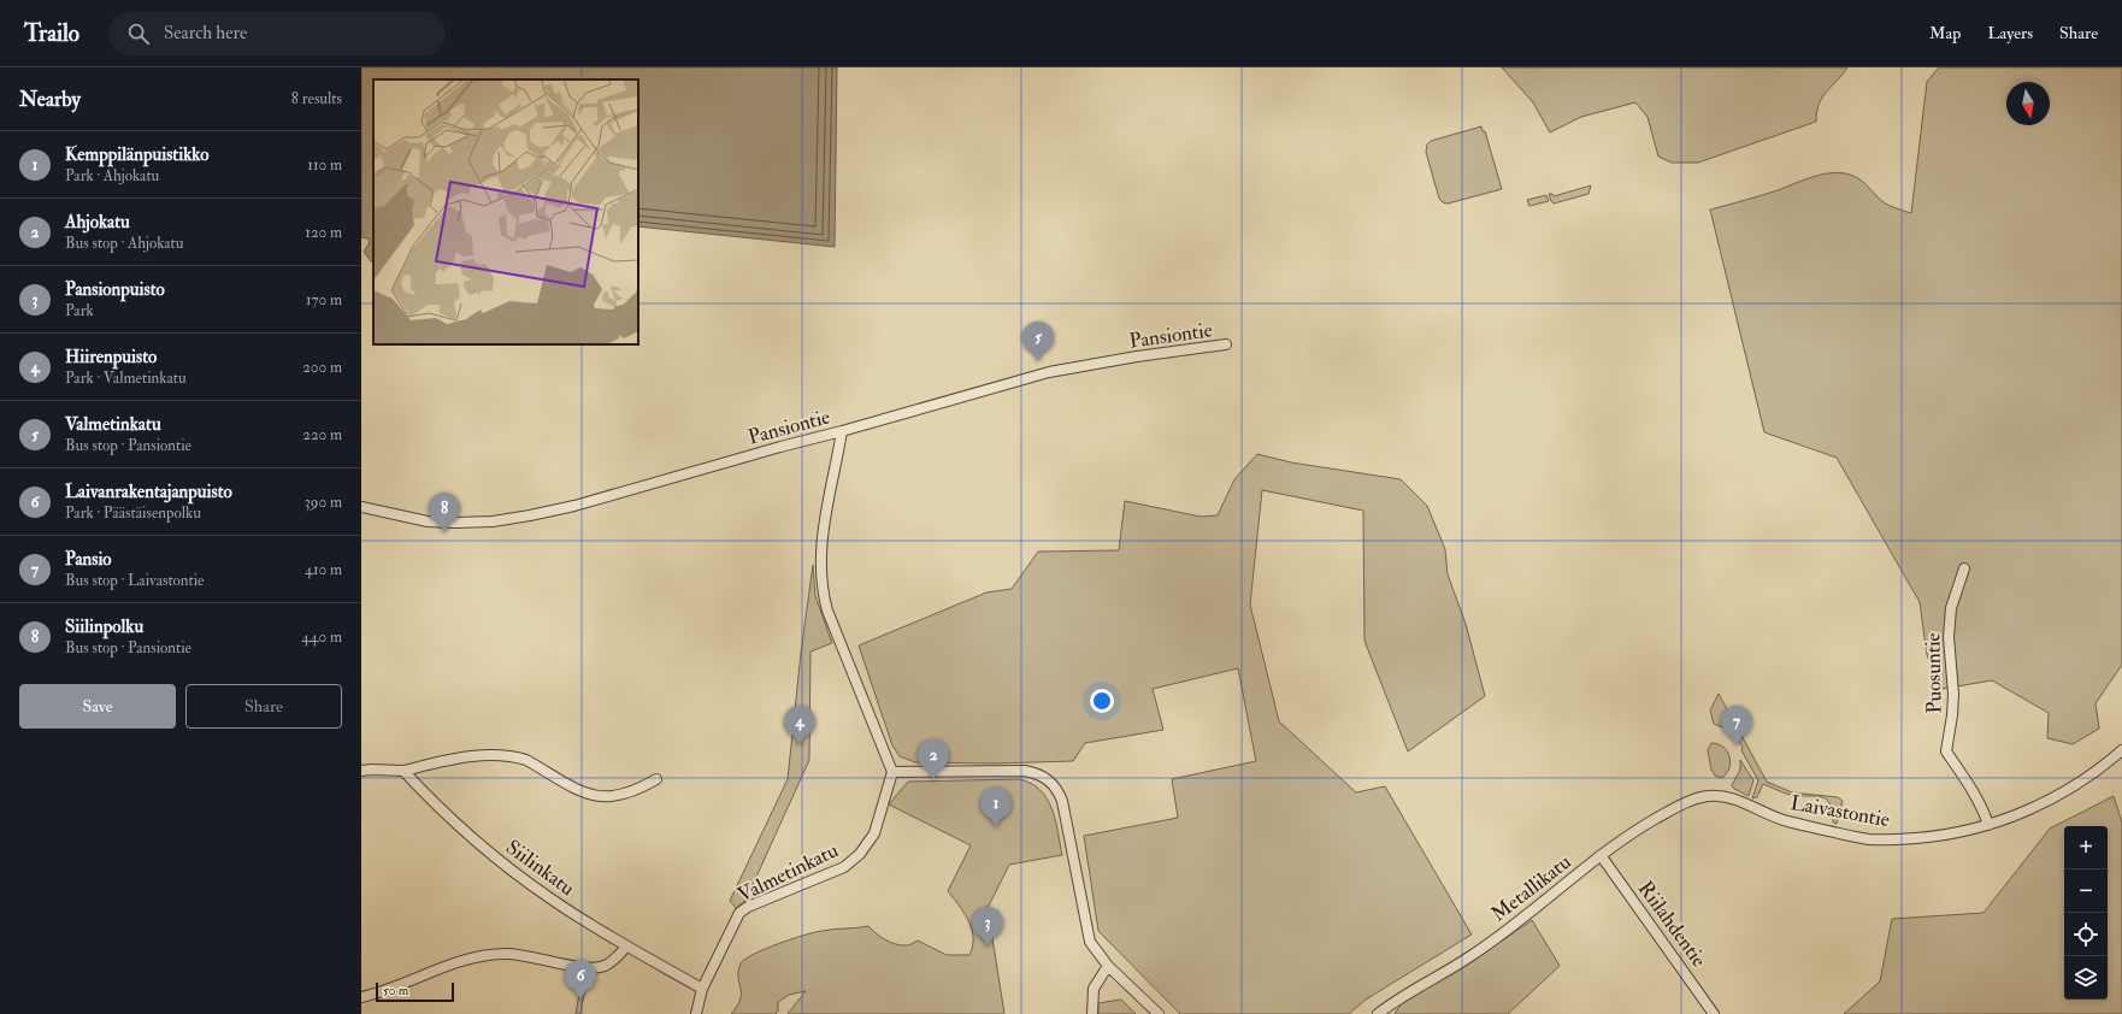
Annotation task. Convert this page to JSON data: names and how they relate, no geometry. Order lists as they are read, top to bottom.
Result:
{
  "streets": {
    "street": [
      "Pansiontie",
      "Puosuntie",
      "Laivastontie",
      "Siilinkatu",
      "Valmetinkatu",
      "Metallikatu",
      "Riilahdentie"
    ]
  },
  "crossings": [
    ["Puosuntie", "Laivastontie"],
    ["Laivastontie", "Metallikatu"],
    ["Siilinkatu", "Valmetinkatu"],
    ["Metallikatu", "Riilahdentie"]
  ],
  "scale_bar": "50 m",
  "north": "bottom",
  "page": {
    "header": "Trailo",
    "search": "Search here",
    "nav": ["Map", "Layers", "Share"],
    "heading": ["Nearby", "8 results"],
    "list": [
      {
        "mark": "1",
        "name": "Kemppilänpuistikko",
        "note": "Park · Ahjokatu",
        "value": "110 m"
      },
      {
        "mark": "2",
        "name": "Ahjokatu",
        "note": "Bus stop · Ahjokatu",
        "value": "120 m"
      },
      {
        "mark": "3",
        "name": "Pansionpuisto",
        "note": "Park",
        "value": "170 m"
      },
      {
        "mark": "4",
        "name": "Hiirenpuisto",
        "note": "Park · Valmetinkatu",
        "value": "200 m"
      },
      {
        "mark": "5",
        "name": "Valmetinkatu",
        "note": "Bus stop · Pansiontie",
        "value": "220 m"
      },
      {
        "mark": "6",
        "name": "Laivanrakentajanpuisto",
        "note": "Park · Päästäisenpolku",
        "value": "390 m"
      },
      {
        "mark": "7",
        "name": "Pansio",
        "note": "Bus stop · Laivastontie",
        "value": "410 m"
      },
      {
        "mark": "8",
        "name": "Siilinpolku",
        "note": "Bus stop · Pansiontie",
        "value": "440 m"
      }
    ],
    "pins": [
      "5",
      "8",
      "4",
      "7",
      "2",
      "1",
      "3",
      "6"
    ],
    "buttons": ["Save", "Share"],
    "map_buttons": ["+", "−"],
    "scale": "50 m"
  }
}
